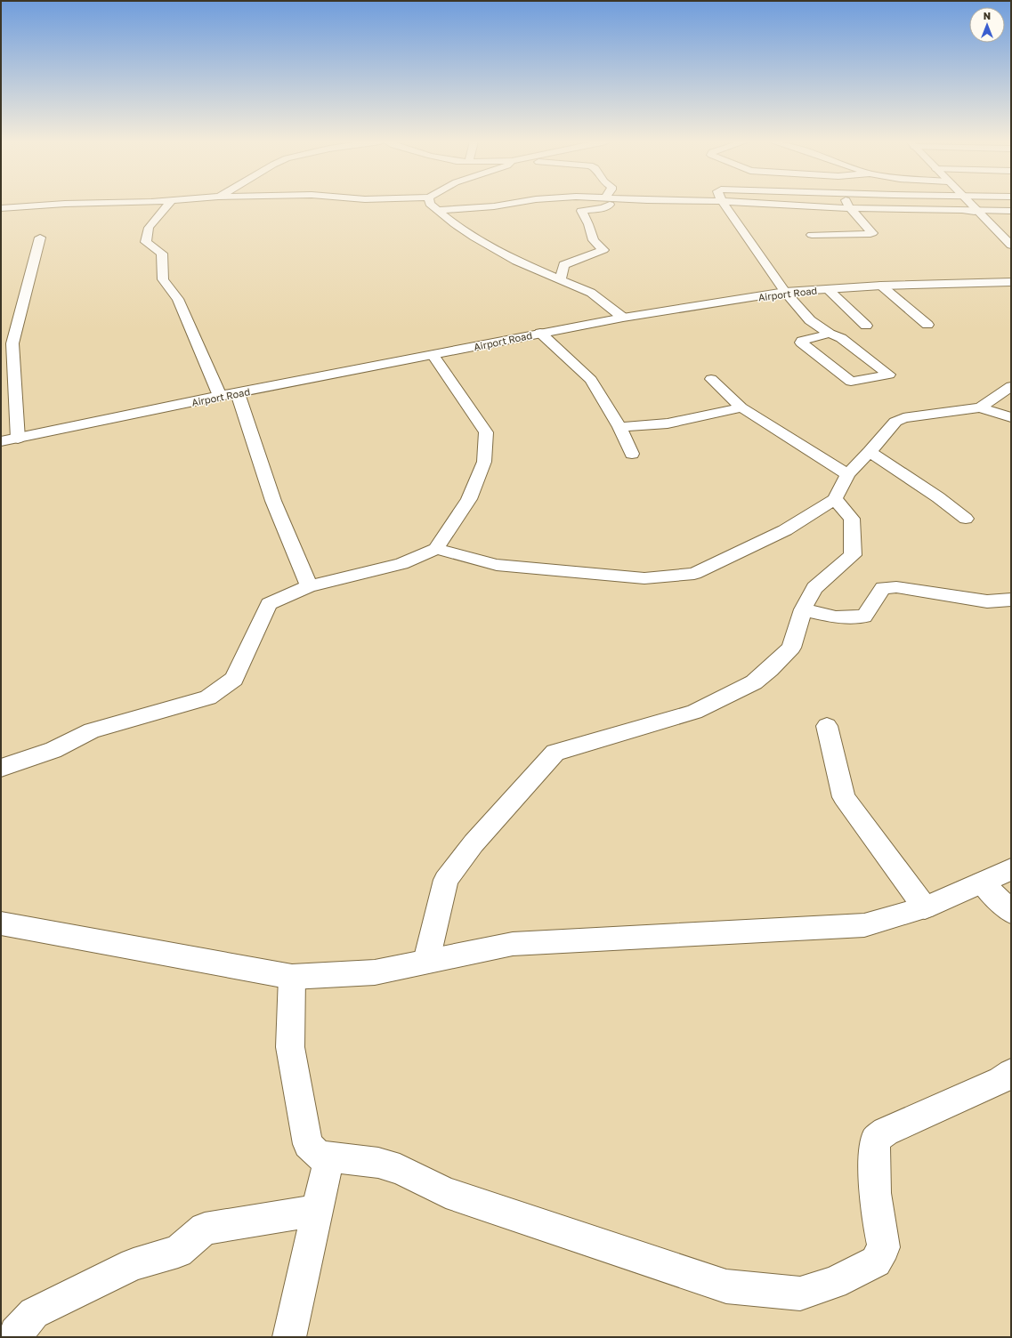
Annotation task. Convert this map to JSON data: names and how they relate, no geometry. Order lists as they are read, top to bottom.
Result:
{
  "streets": {
    "street": ["Airport Road"]
  },
  "north": "top"
}
